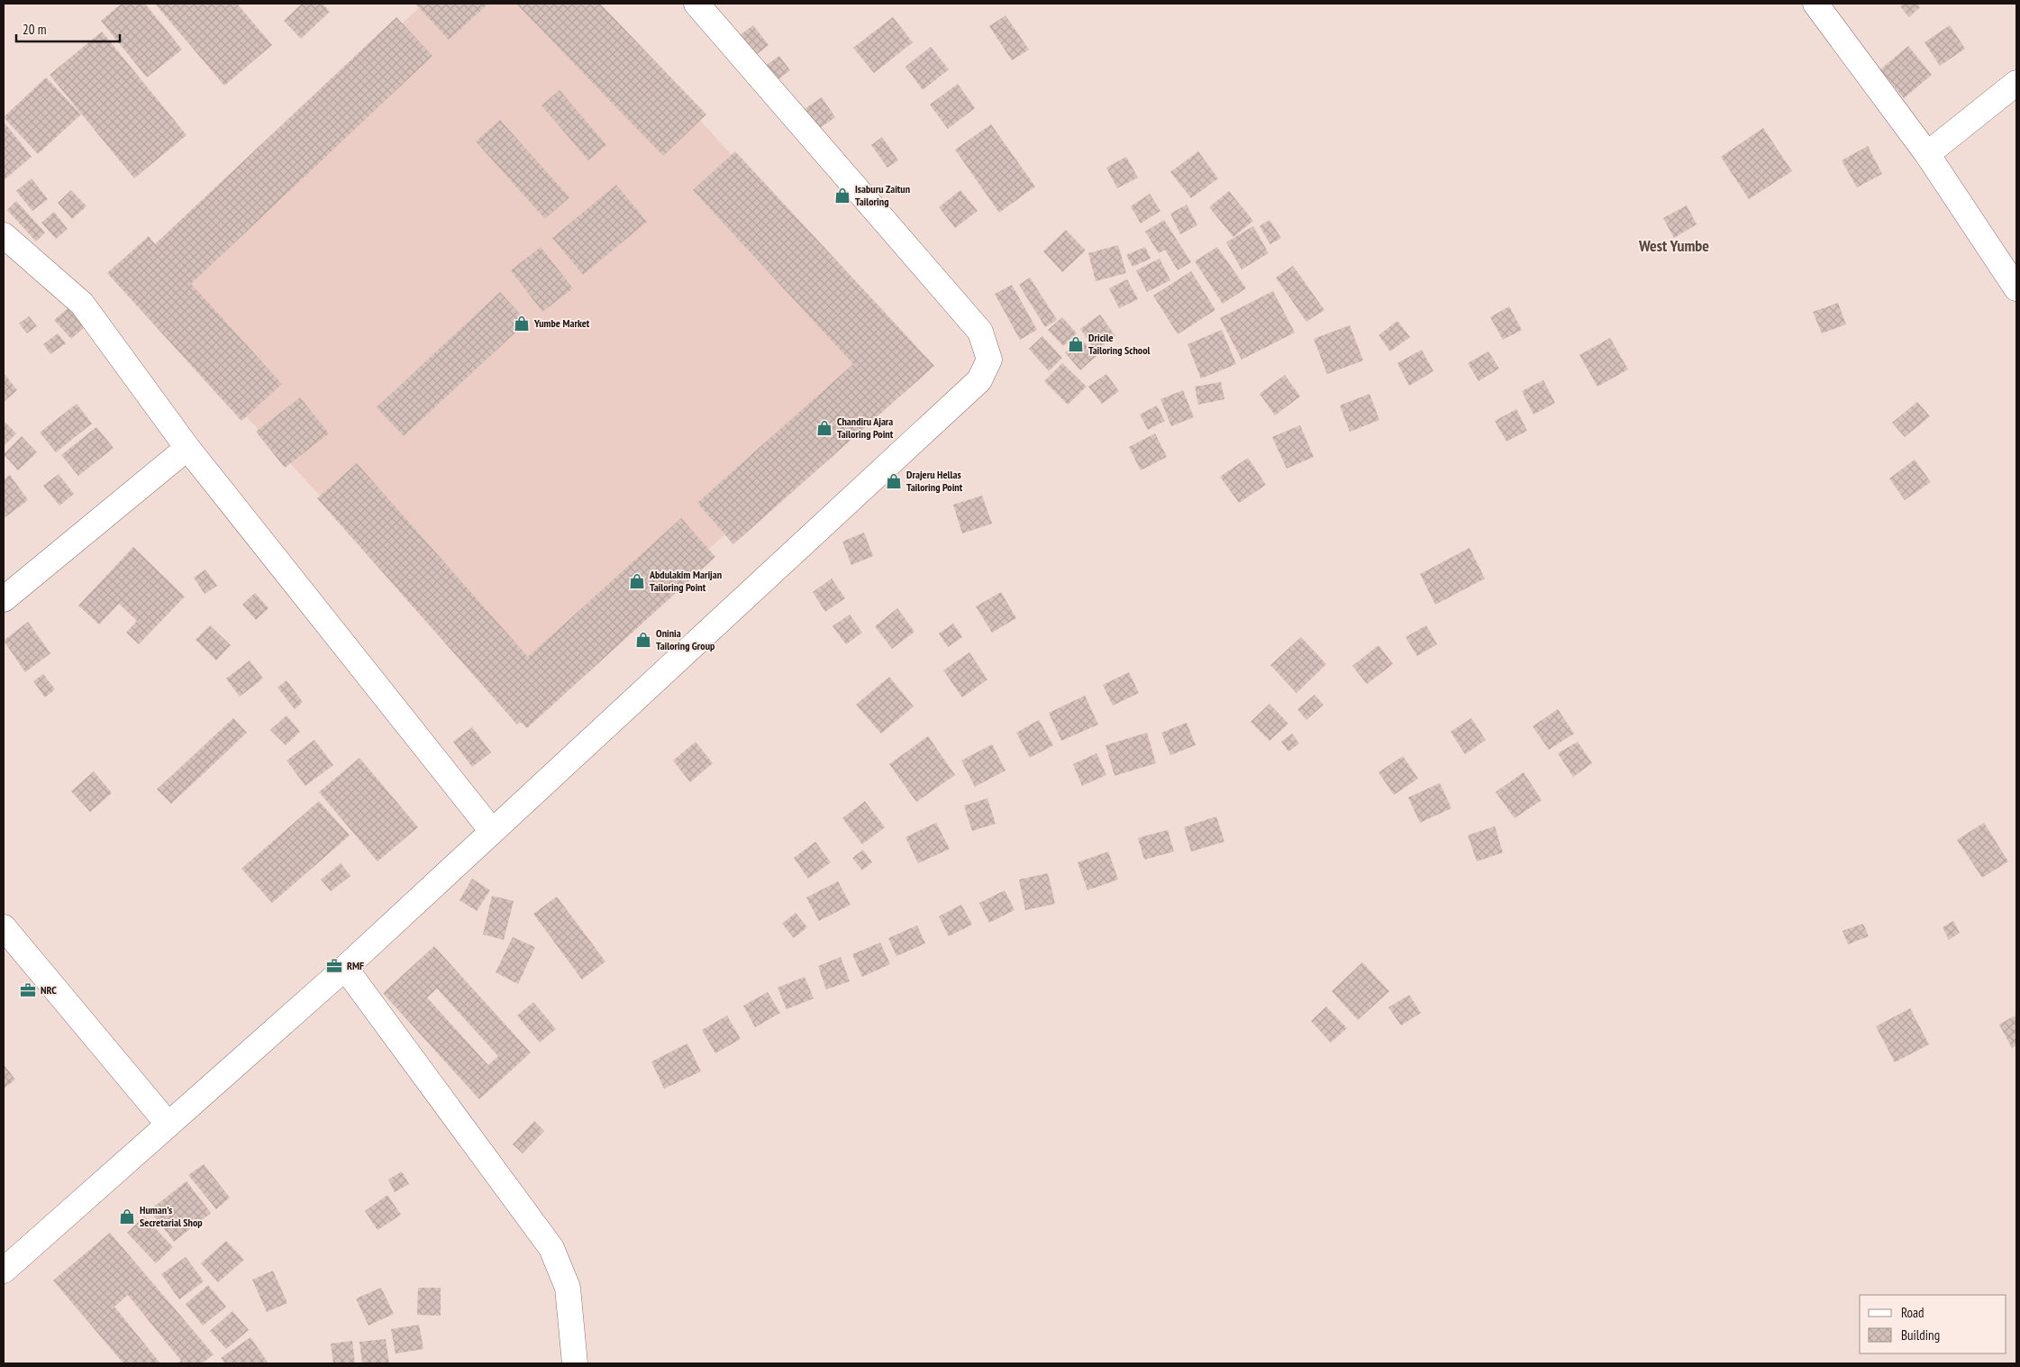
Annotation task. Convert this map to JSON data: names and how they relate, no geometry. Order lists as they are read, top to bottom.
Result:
{
  "districts": ["West Yumbe"],
  "places": {
    "shop": [
      "Isaburu Zaitun Tailoring",
      "Yumbe Market",
      "Dricile Tailoring School",
      "Chandiru Ajara Tailoring Point",
      "Drajeru Hellas Tailoring Point",
      "Abdulakim Marijan Tailoring Point",
      "Oninia Tailoring Group",
      "Human's Secretarial Shop"
    ],
    "office": ["RMF", "NRC"]
  },
  "legend": ["Road", "Building"],
  "scale_bar": "20 m"
}
